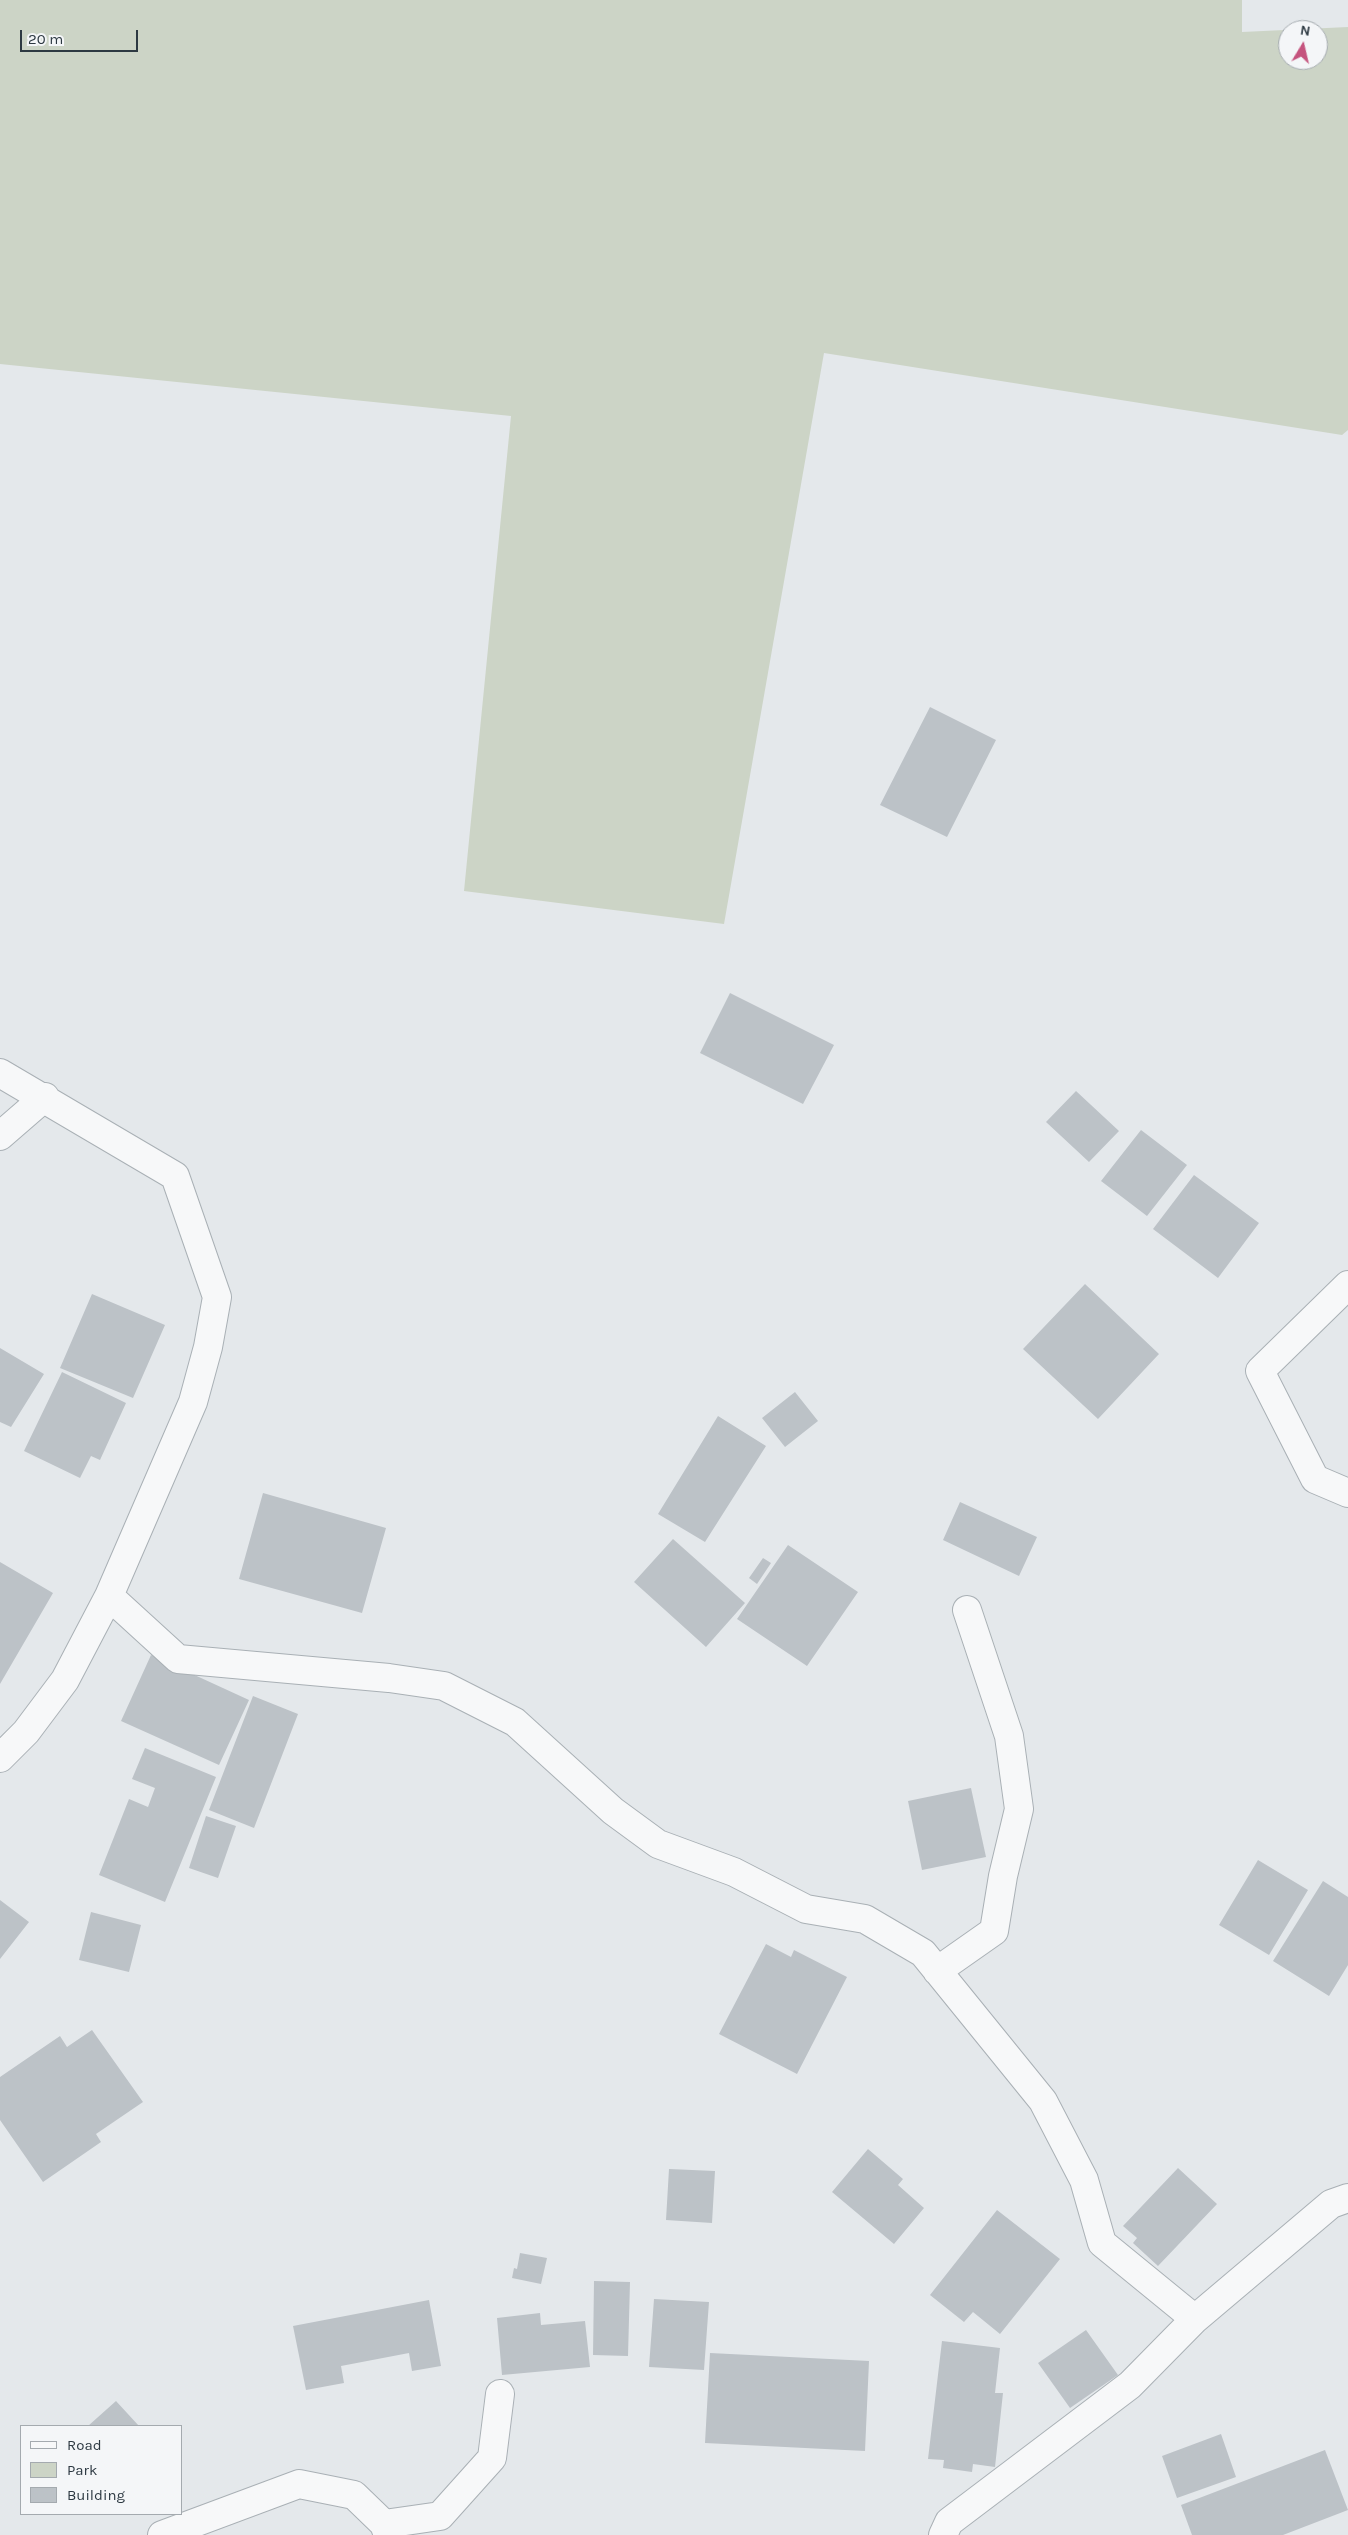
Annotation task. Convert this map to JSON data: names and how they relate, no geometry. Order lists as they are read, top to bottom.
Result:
{
  "legend": ["Road", "Park", "Building"],
  "scale_bar": "20 m",
  "north": "top"
}
